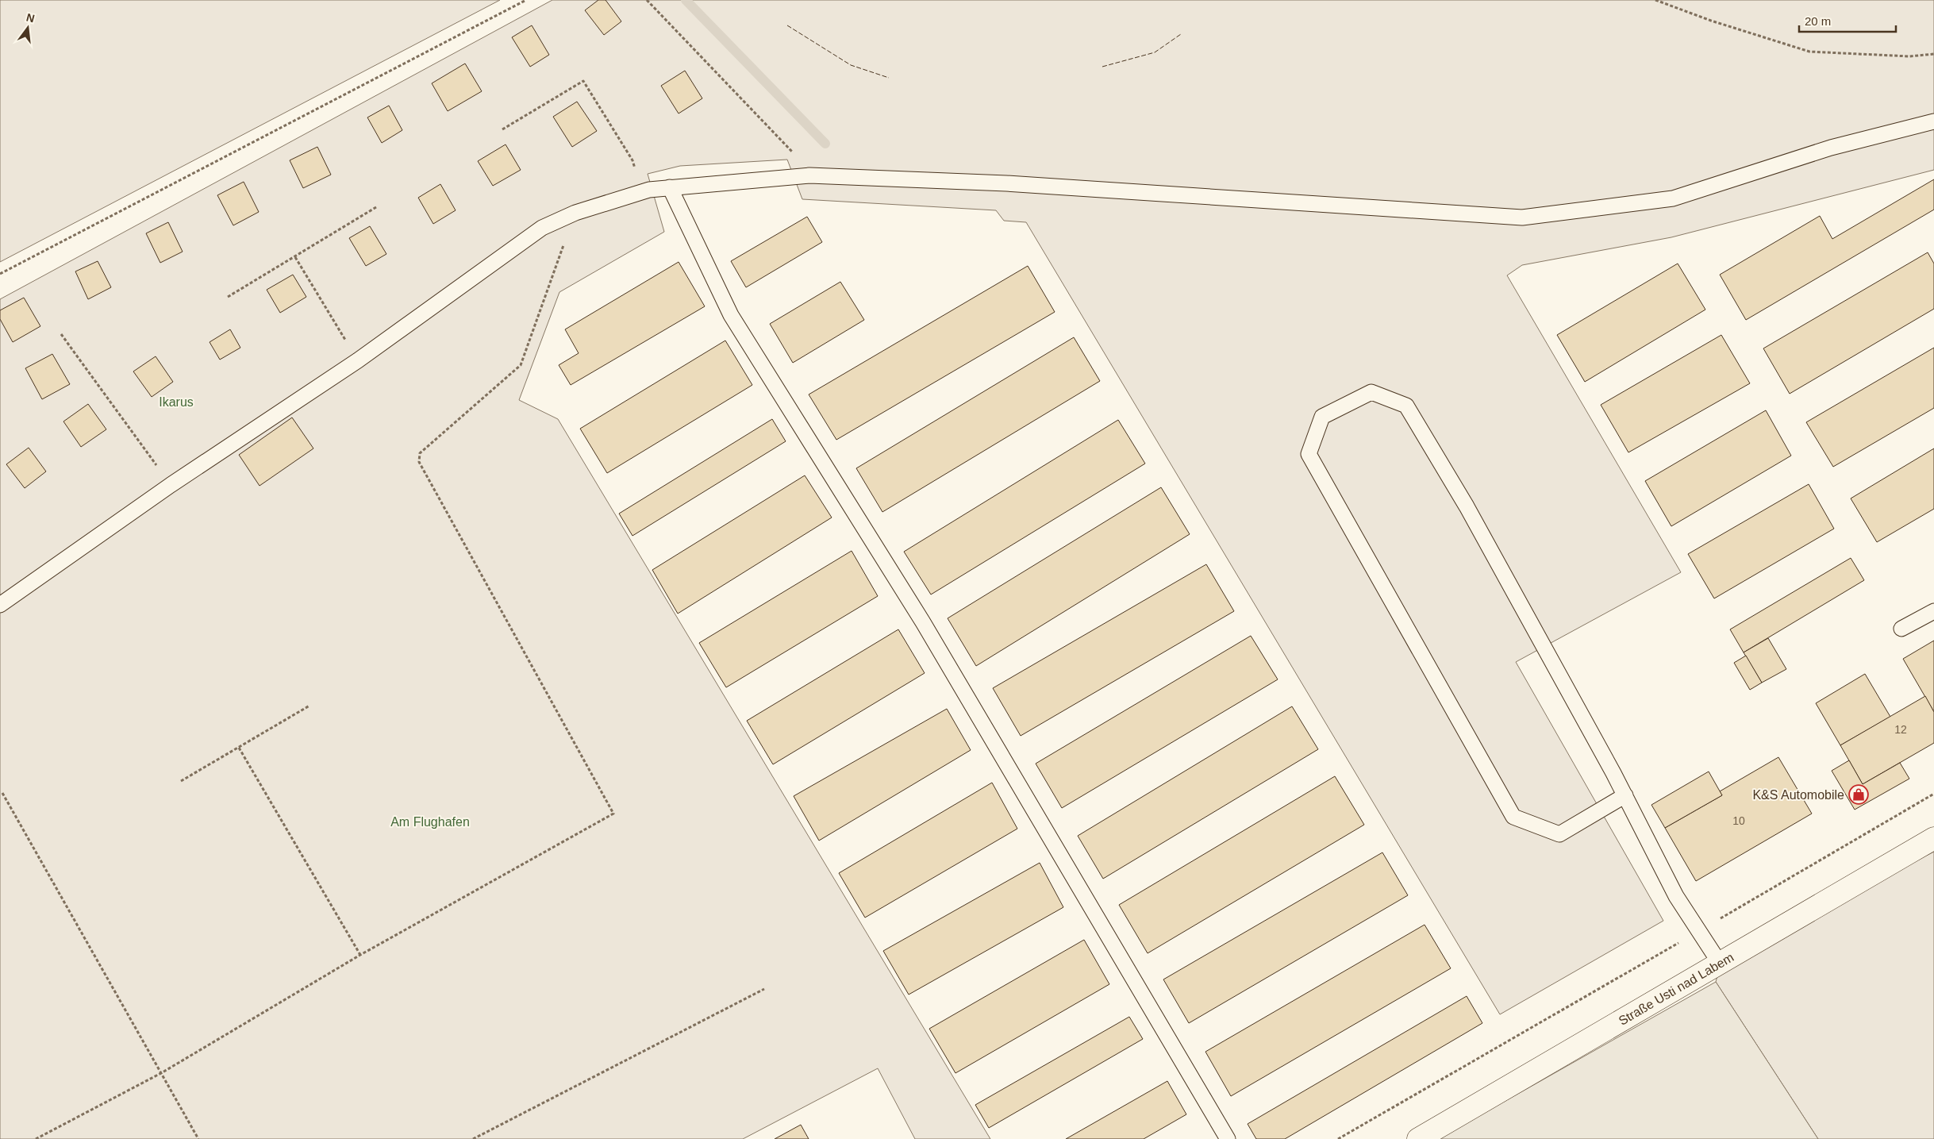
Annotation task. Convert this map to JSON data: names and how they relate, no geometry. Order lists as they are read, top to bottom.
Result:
{
  "streets": {
    "street": ["Straße Usti nad Labem"]
  },
  "parks": ["Ikarus", "Am Flughafen"],
  "places": {
    "shop": ["K&S Automobile"]
  },
  "house_numbers": ["12", "10"],
  "scale_bar": "20 m",
  "north": "top"
}
